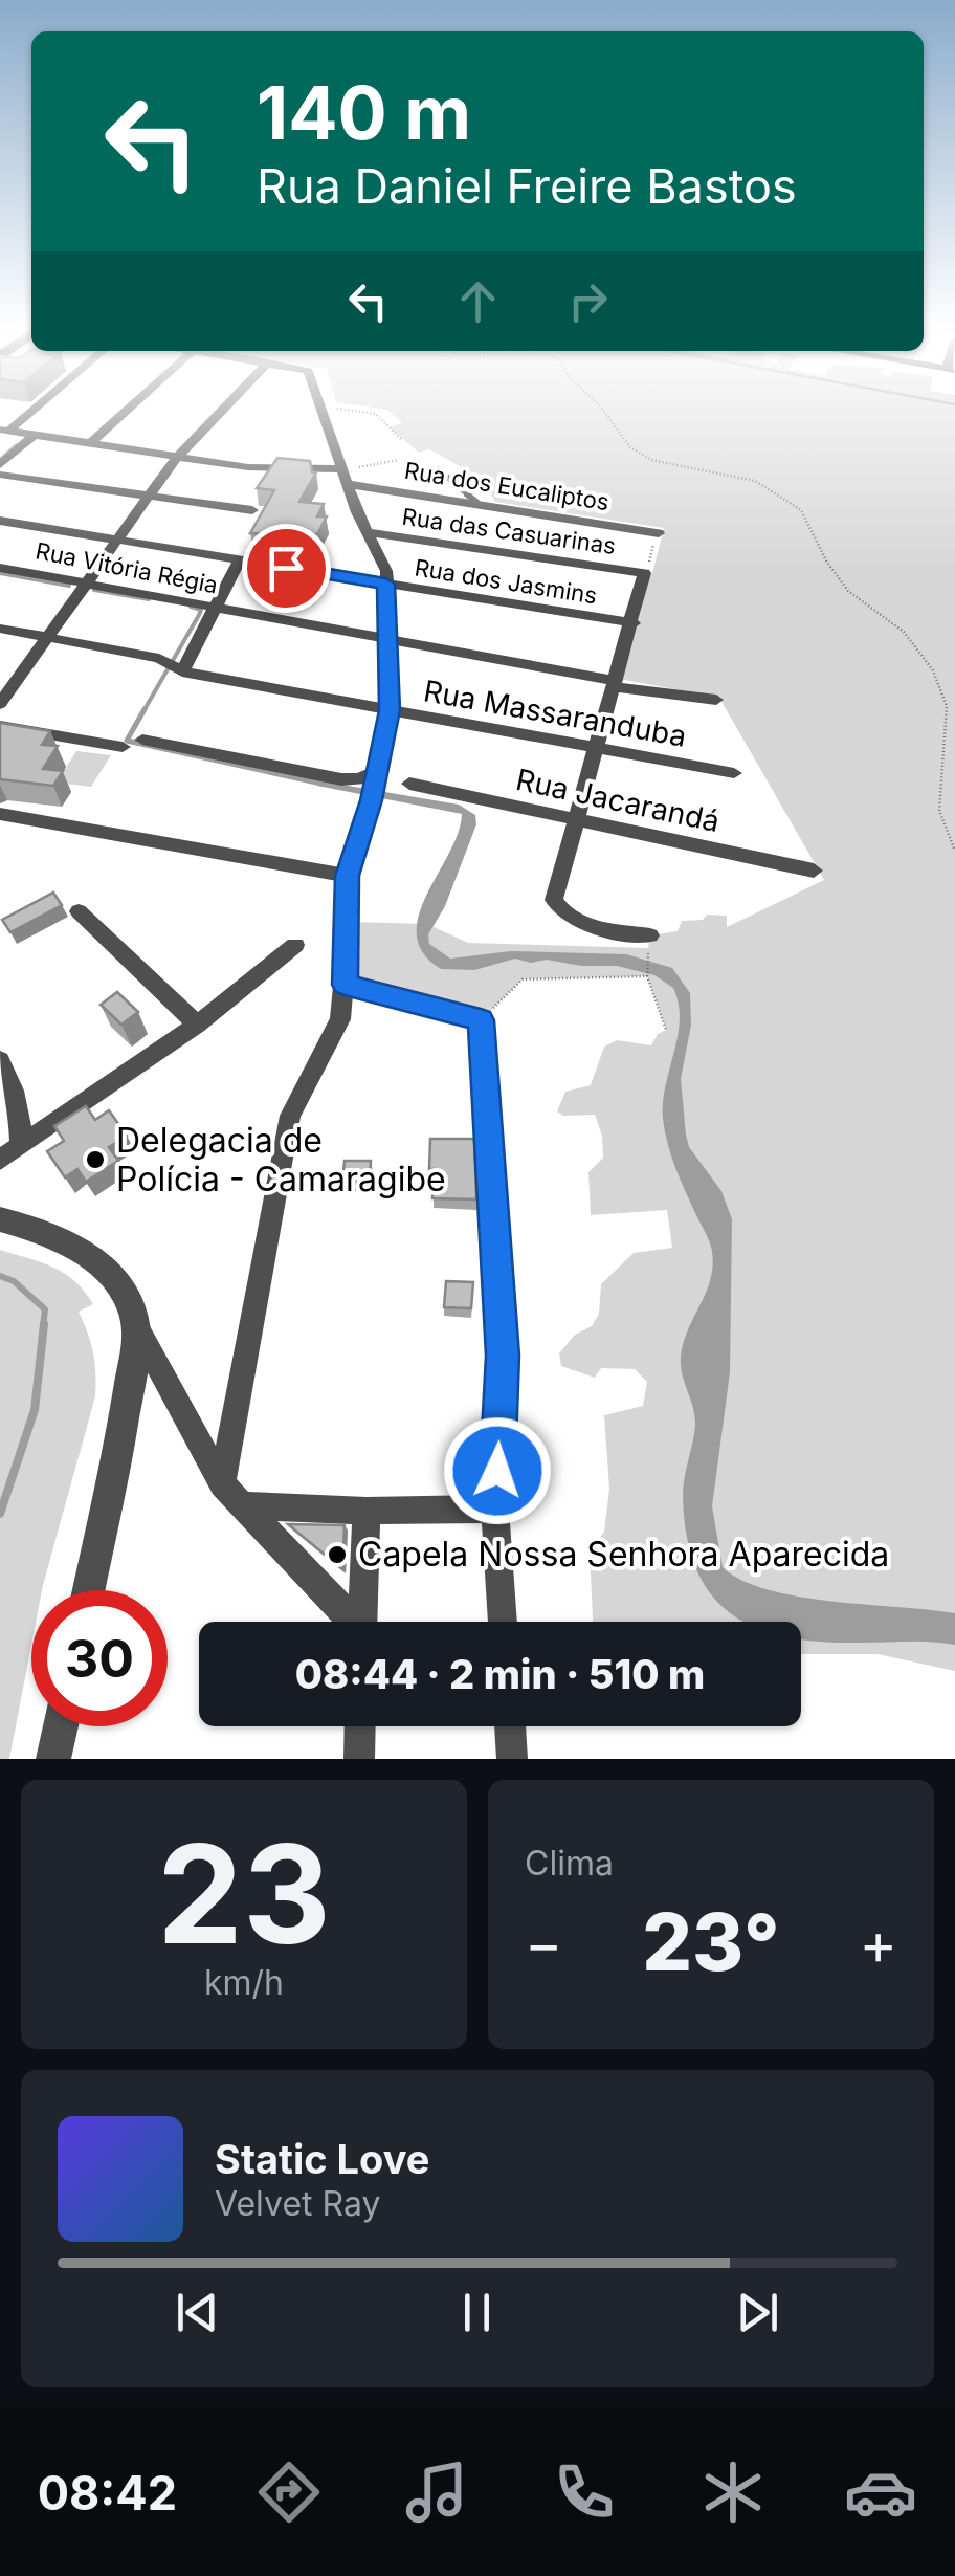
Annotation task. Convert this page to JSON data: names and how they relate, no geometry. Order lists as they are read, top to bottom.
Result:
{
  "streets": {
    "street": [
      "Rua dos Eucaliptos",
      "Rua das Casuarinas",
      "Rua Vitória Régia",
      "Rua dos Jasmins",
      "Rua Massaranduba",
      "Rua Jacarandá"
    ]
  },
  "places": ["Delegacia de Polícia - Camaragibe", "Capela Nossa Senhora Aparecida"],
  "page": {
    "turn": ["140 m", "Rua Daniel Freire Bastos"],
    "limit": "30",
    "trip": "08:44 · 2 min · 510 m",
    "tile": [
      ["23", "km/h"],
      "Clima"
    ],
    "heat": ["−", "23°", "+"],
    "song": ["Static Love", "Velvet Ray"],
    "tabs": "08:42"
  }
}
